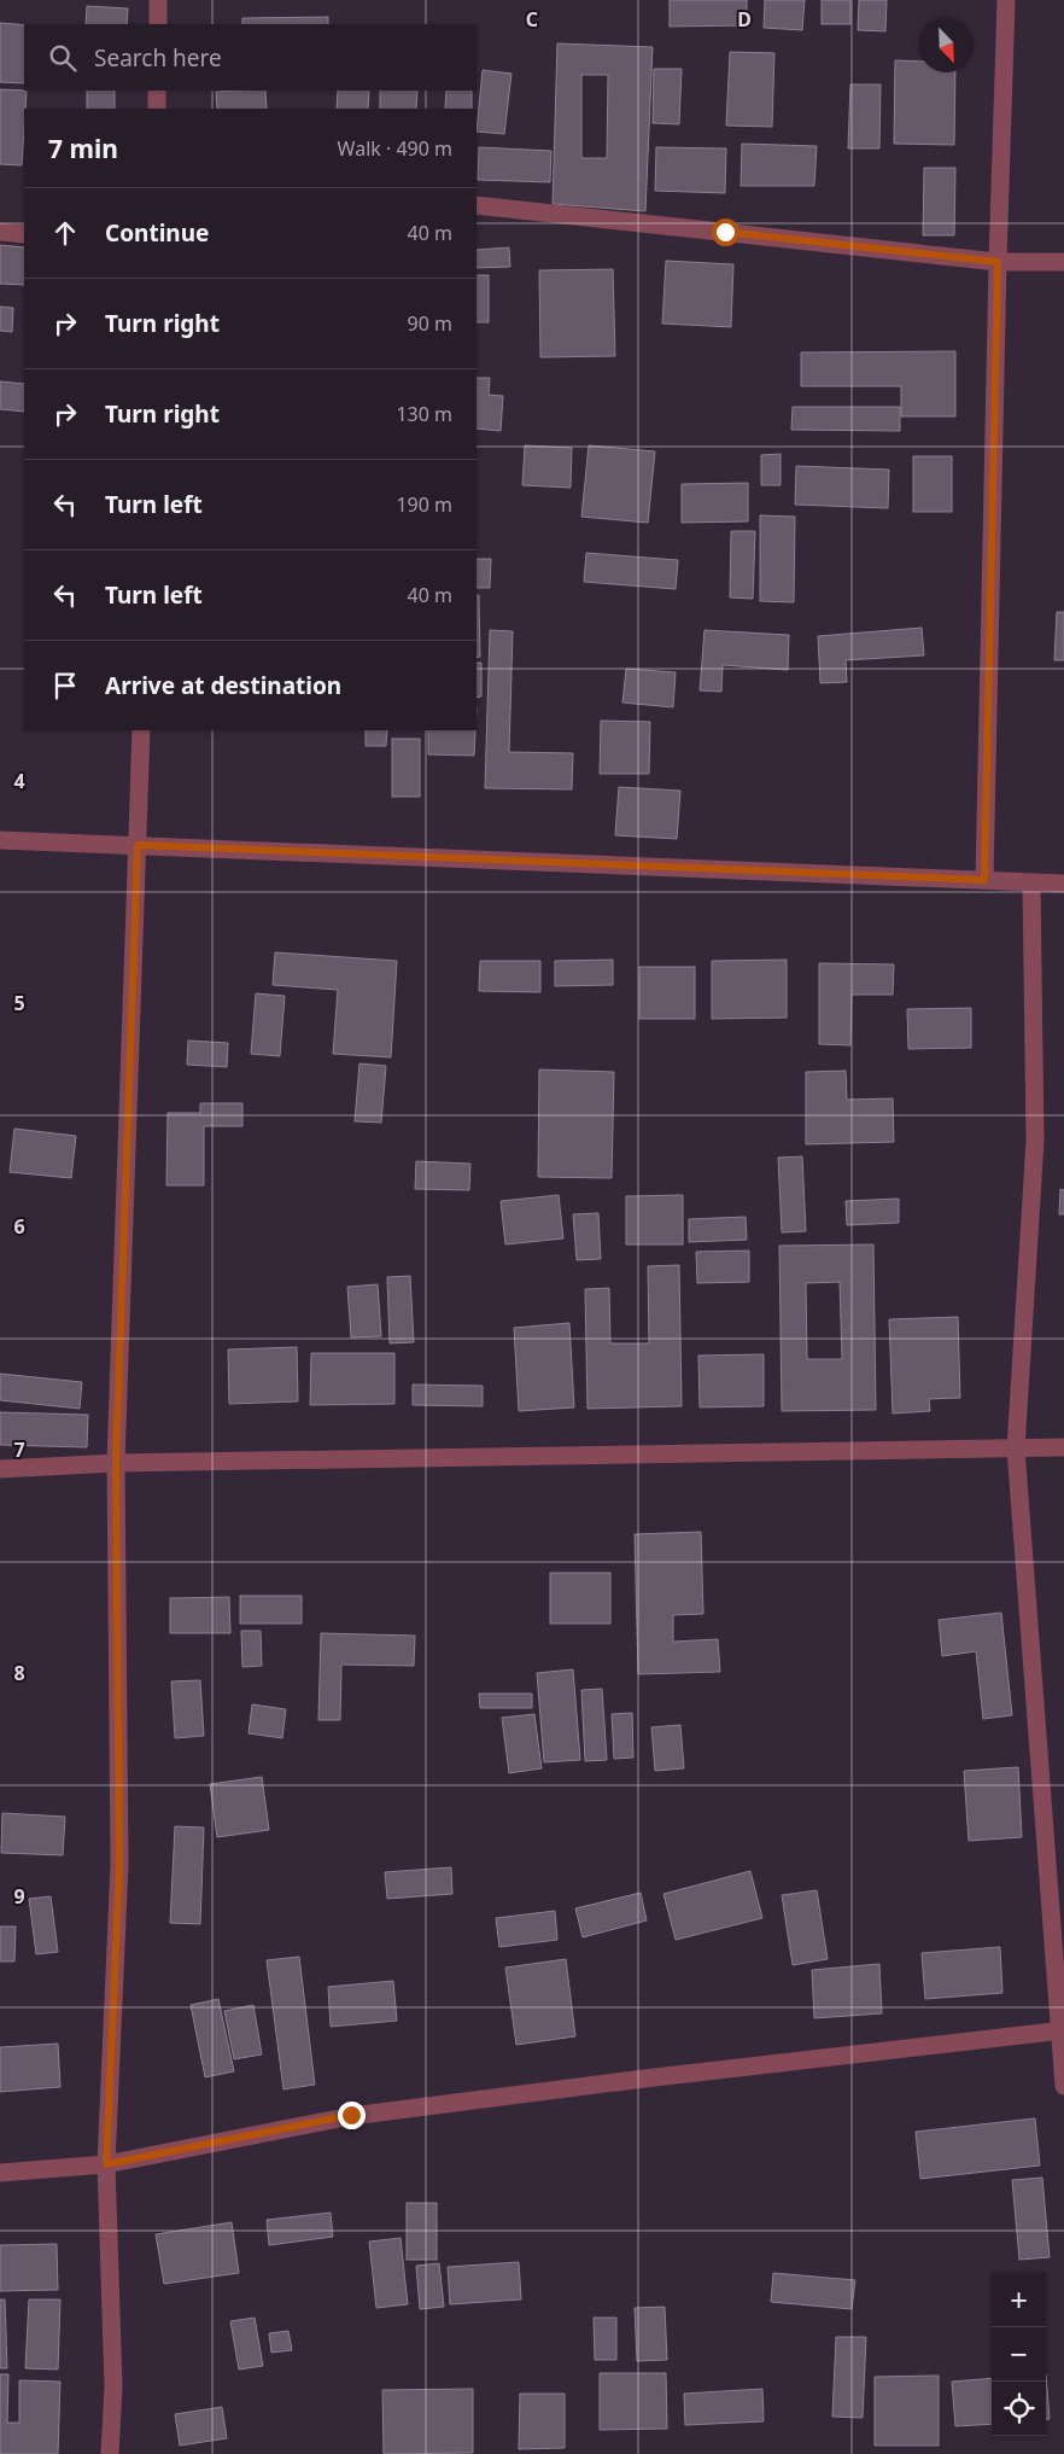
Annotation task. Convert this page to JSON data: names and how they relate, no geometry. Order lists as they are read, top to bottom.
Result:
{
  "north": "bottom right",
  "page": {
    "search": "Search here",
    "heading": ["7 min", "Walk · 490 m"],
    "list": [
      ["Continue", "40 m"],
      ["Turn right", "90 m"],
      ["Turn right", "130 m"],
      ["Turn left", "190 m"],
      ["Turn left", "40 m"],
      "Arrive at destination"
    ],
    "map_buttons": ["+", "−"]
  },
  "grid": {
    "columns": ["C", "D"],
    "rows": [
      "4",
      "5",
      "6",
      "7",
      "8",
      "9"
    ]
  }
}
